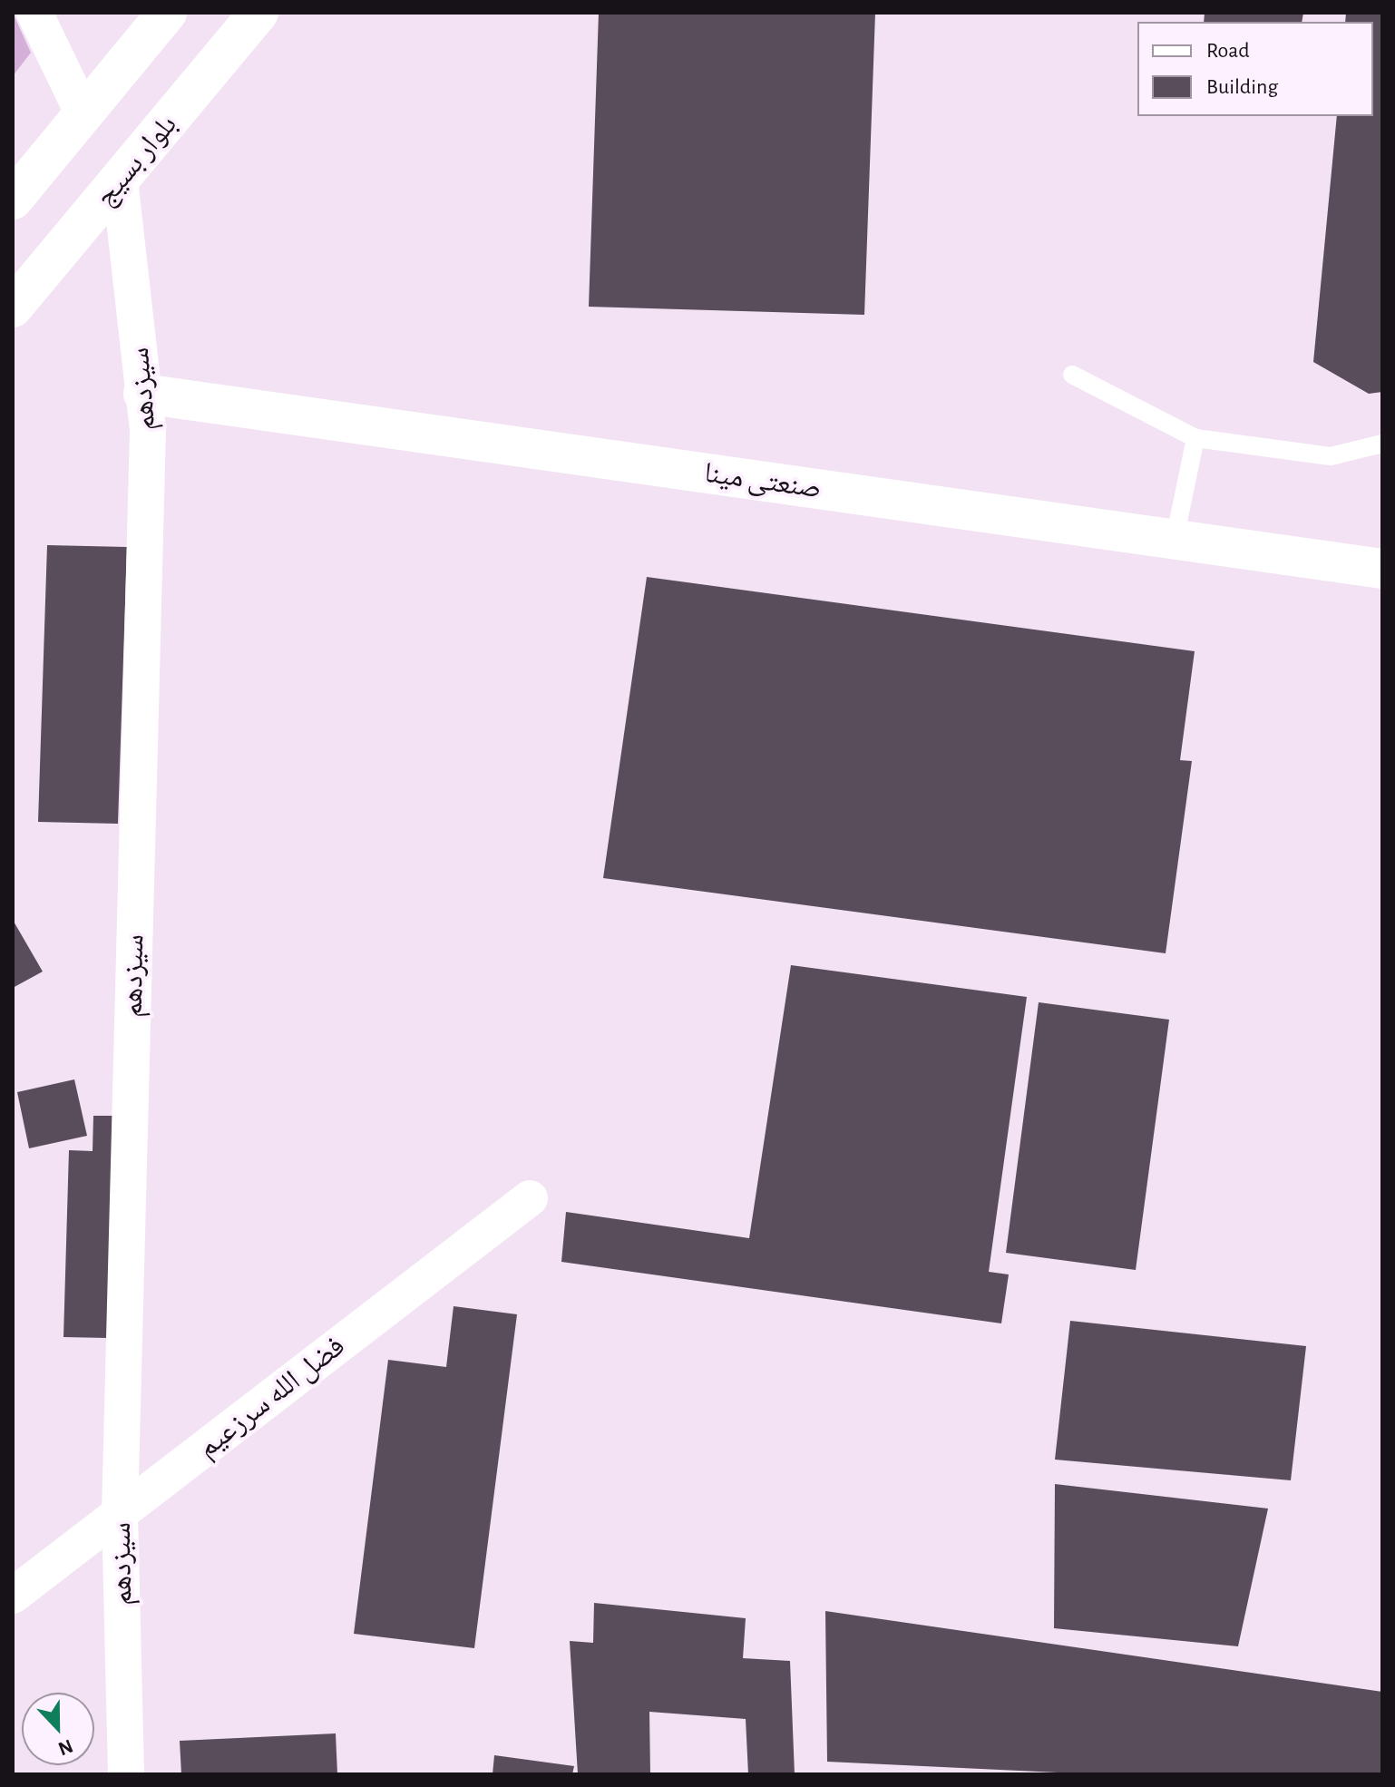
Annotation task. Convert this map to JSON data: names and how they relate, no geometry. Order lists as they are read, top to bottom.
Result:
{
  "streets": {
    "street": [
      "بلوار بسیج",
      "سیزدهم",
      "صنعتی مینا",
      "فضل الله سرزعیم"
    ]
  },
  "crossings": [
    ["بلوار بسیج", "سیزدهم"],
    ["سیزدهم", "صنعتی مینا"],
    ["سیزدهم", "فضل الله سرزعیم"]
  ],
  "legend": ["Road", "Building"],
  "north": "bottom"
}
